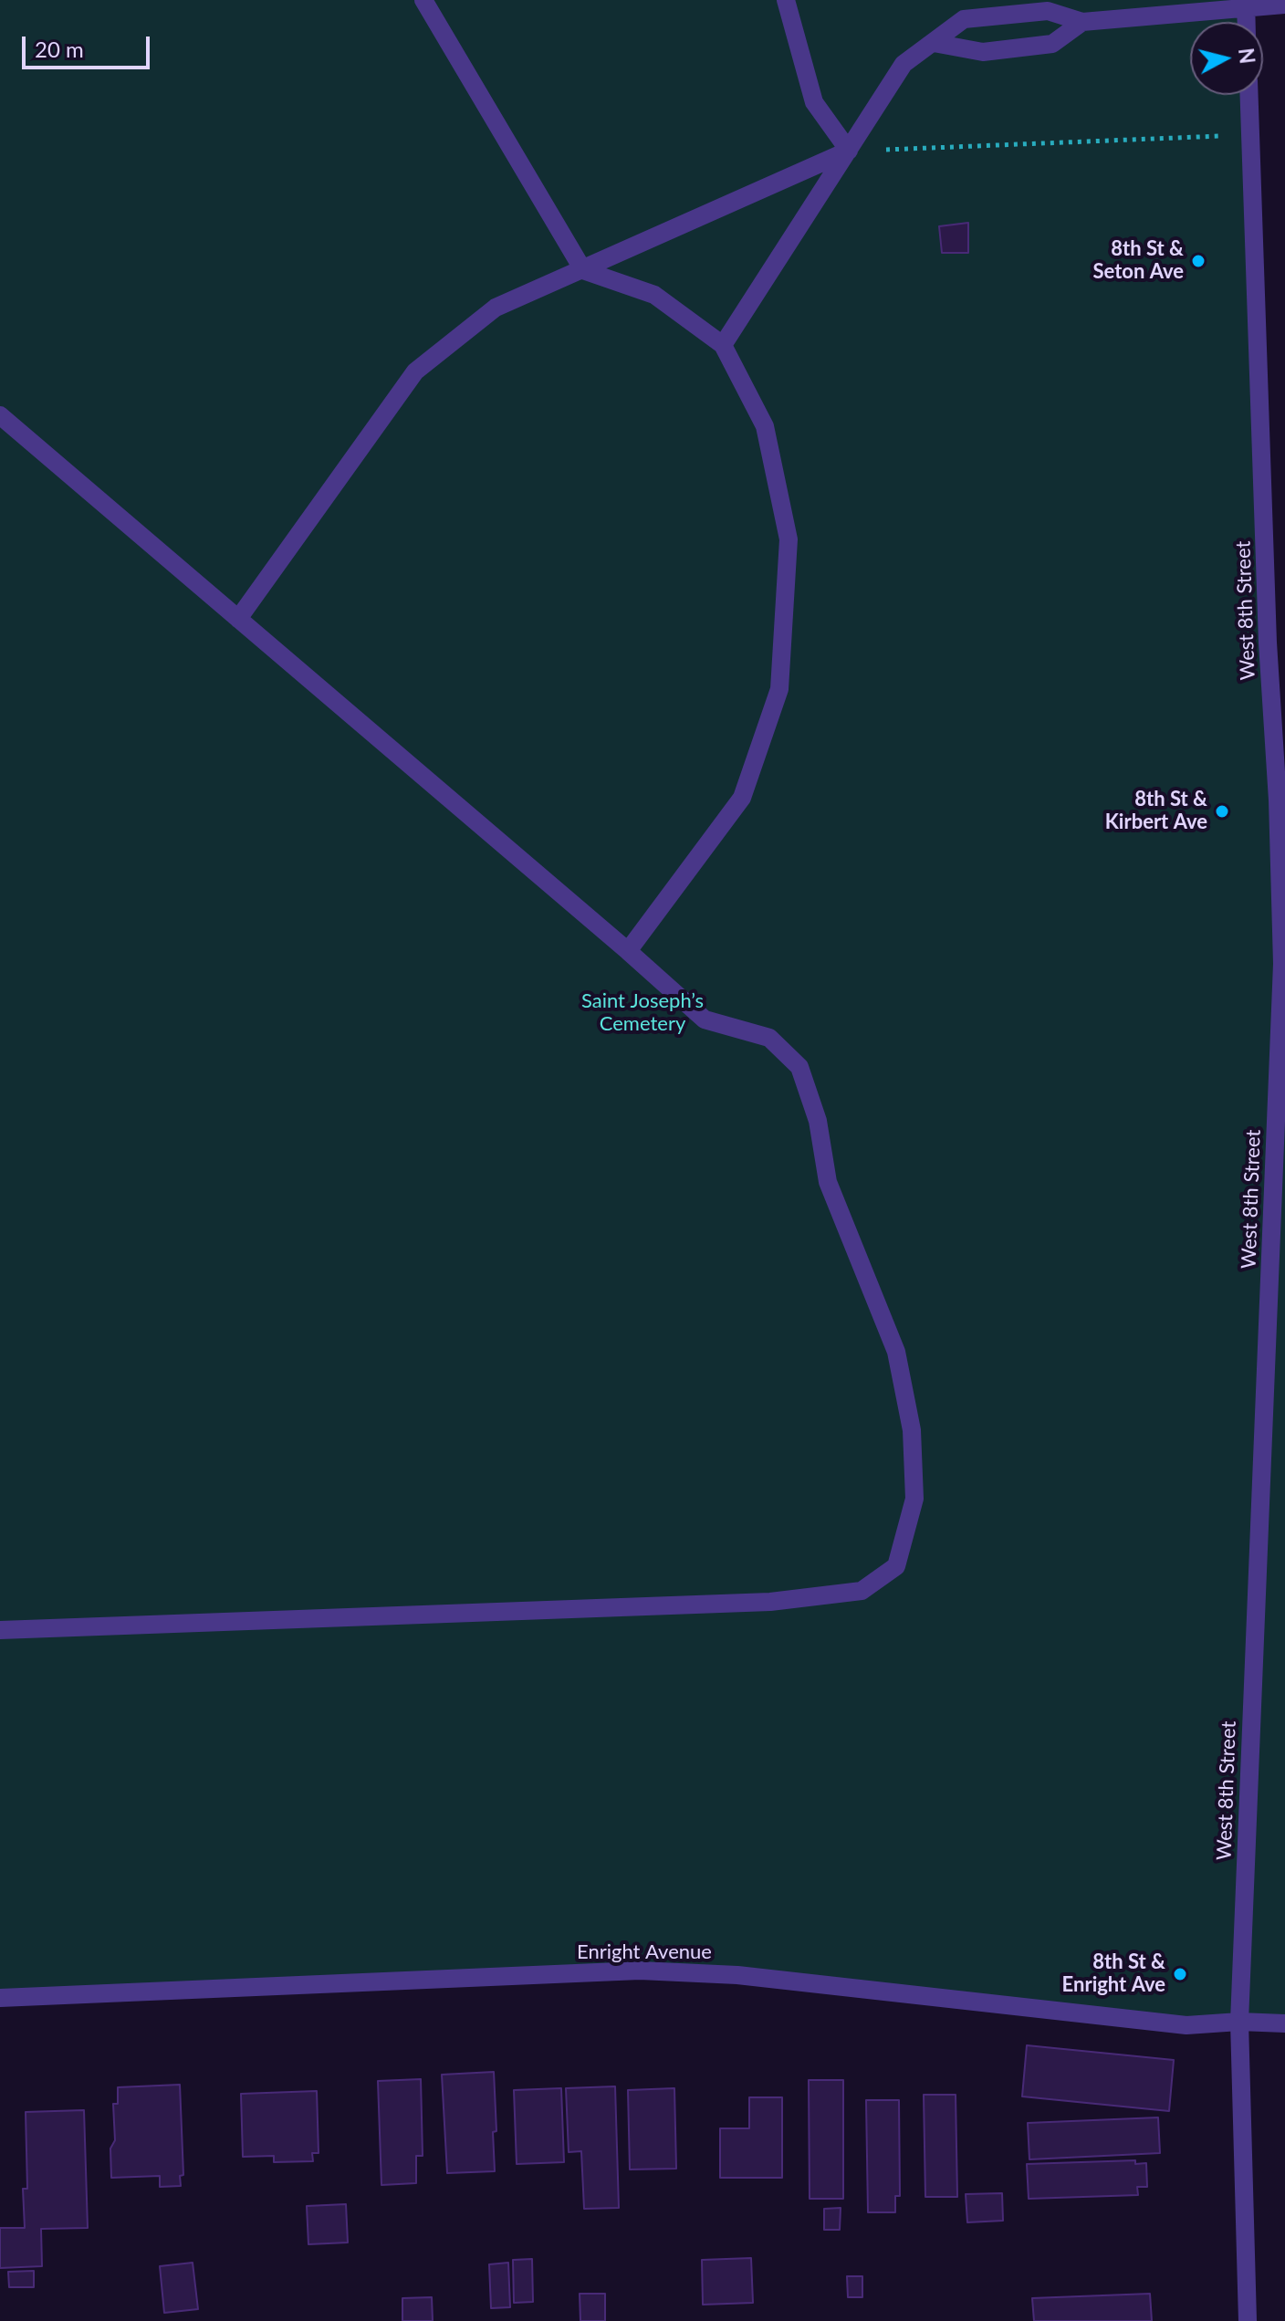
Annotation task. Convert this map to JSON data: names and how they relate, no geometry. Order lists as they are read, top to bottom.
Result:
{
  "streets": {
    "street": ["West 8th Street", "Enright Avenue"]
  },
  "crossings": [
    ["West 8th Street", "Enright Avenue"]
  ],
  "parks": ["Saint Joseph’s Cemetery"],
  "places": ["8th St & Seton Ave", "8th St & Kirbert Ave", "8th St & Enright Ave"],
  "scale_bar": "20 m",
  "north": "right"
}
